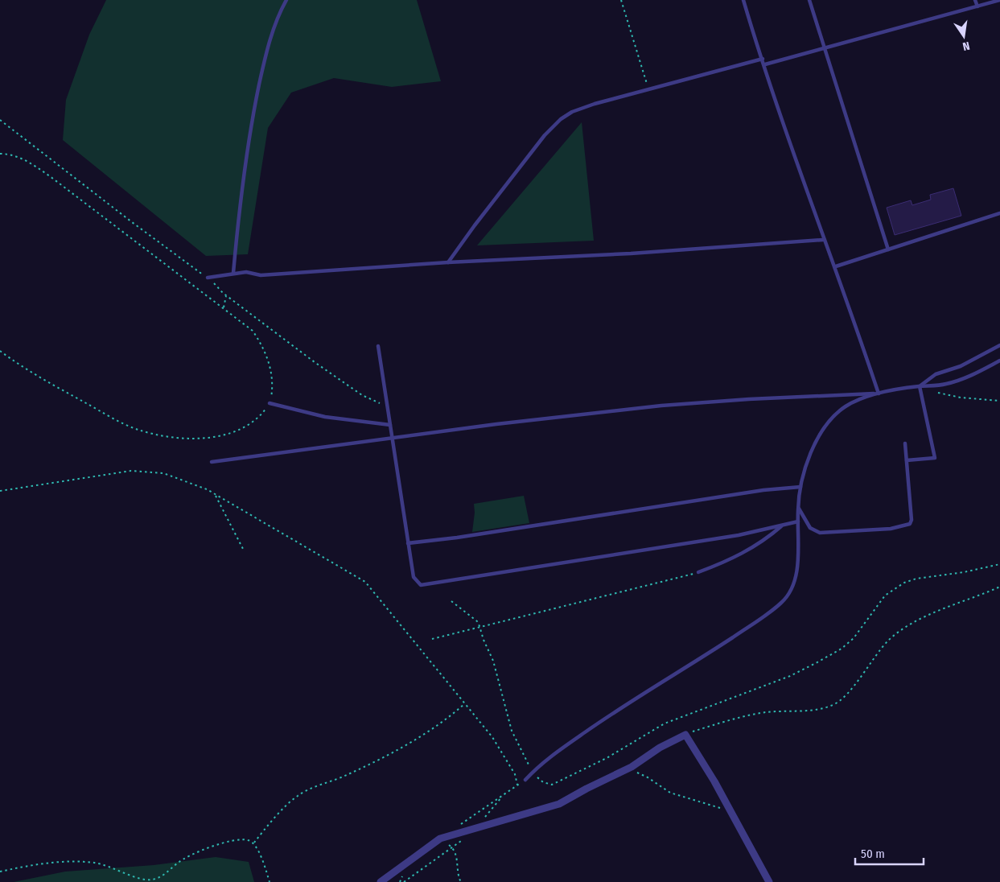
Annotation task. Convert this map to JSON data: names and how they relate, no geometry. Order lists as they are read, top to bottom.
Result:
{
  "scale_bar": "50 m",
  "north": "bottom"
}
